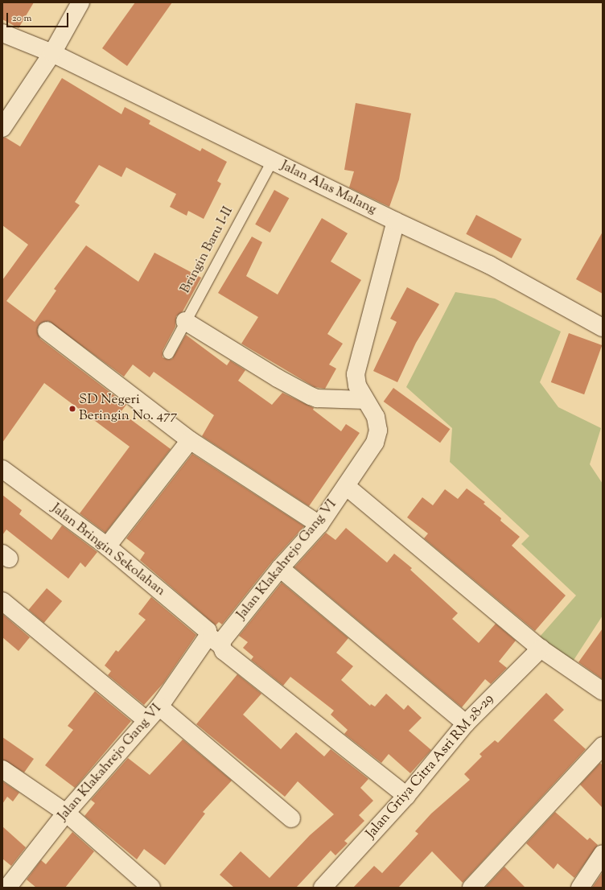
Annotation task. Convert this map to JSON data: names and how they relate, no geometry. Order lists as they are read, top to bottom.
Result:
{
  "streets": {
    "street": [
      "Jalan Alas Malang",
      "Jalan Bringin Sekolahan",
      "Jalan Klakahrejo Gang VI",
      "Jalan Griya Citra Asri RM 28-29"
    ],
    "lane": ["Bringin Baru I-II"]
  },
  "crossings": [
    ["Jalan Alas Malang", "Bringin Baru I-II"],
    ["Jalan Alas Malang", "Jalan Klakahrejo Gang VI"],
    ["Jalan Bringin Sekolahan", "Jalan Klakahrejo Gang VI"],
    ["Jalan Bringin Sekolahan", "Jalan Griya Citra Asri RM 28-29"]
  ],
  "places": ["SD Negeri Beringin No. 477"],
  "scale_bar": "20 m"
}
